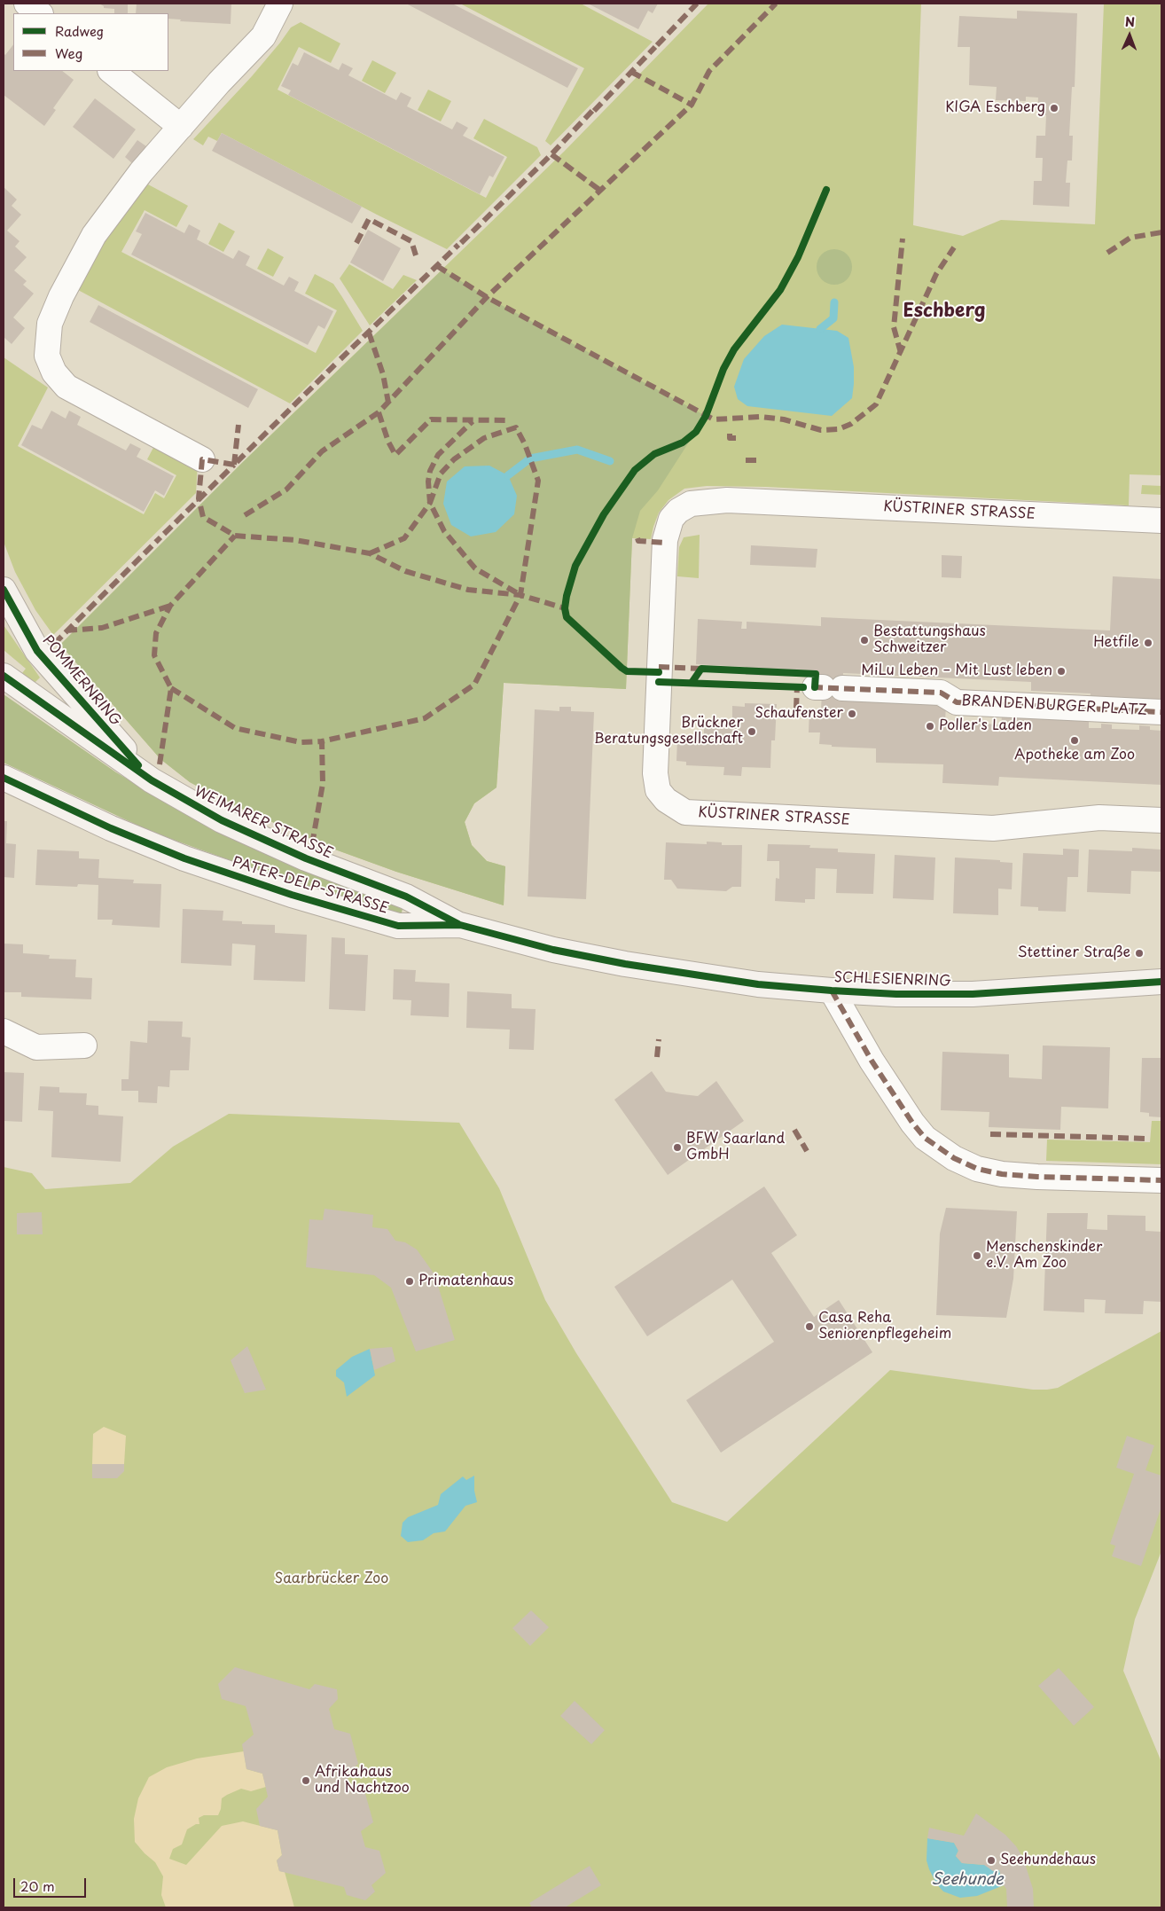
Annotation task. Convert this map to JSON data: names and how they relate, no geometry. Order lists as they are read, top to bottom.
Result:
{
  "streets": {
    "street": [
      "KÜSTRINER STRASSE",
      "POMMERNRING",
      "BRANDENBURGER PLATZ",
      "WEIMARER STRASSE",
      "PATER-DELP-STRASSE",
      "SCHLESIENRING"
    ]
  },
  "crossings": [
    ["POMMERNRING", "WEIMARER STRASSE"],
    ["WEIMARER STRASSE", "PATER-DELP-STRASSE"],
    ["PATER-DELP-STRASSE", "SCHLESIENRING"]
  ],
  "districts": ["Eschberg"],
  "water": ["Seehunde"],
  "parks": ["Saarbrücker Zoo"],
  "places": [
    "KIGA Eschberg",
    "Bestattungshaus Schweitzer",
    "Hetfile",
    "MiLu Leben – Mit Lust leben",
    "Schaufenster",
    "Poller's Laden",
    "Brückner Beratungsgesellschaft",
    "Apotheke am Zoo",
    "Stettiner Straße",
    "BFW Saarland GmbH",
    "Menschenskinder e.V. Am Zoo",
    "Primatenhaus",
    "Casa Reha Seniorenpflegeheim",
    "Afrikahaus und Nachtzoo",
    "Seehundehaus"
  ],
  "legend": ["Radweg", "Weg"],
  "scale_bar": "20 m",
  "north": "top"
}
